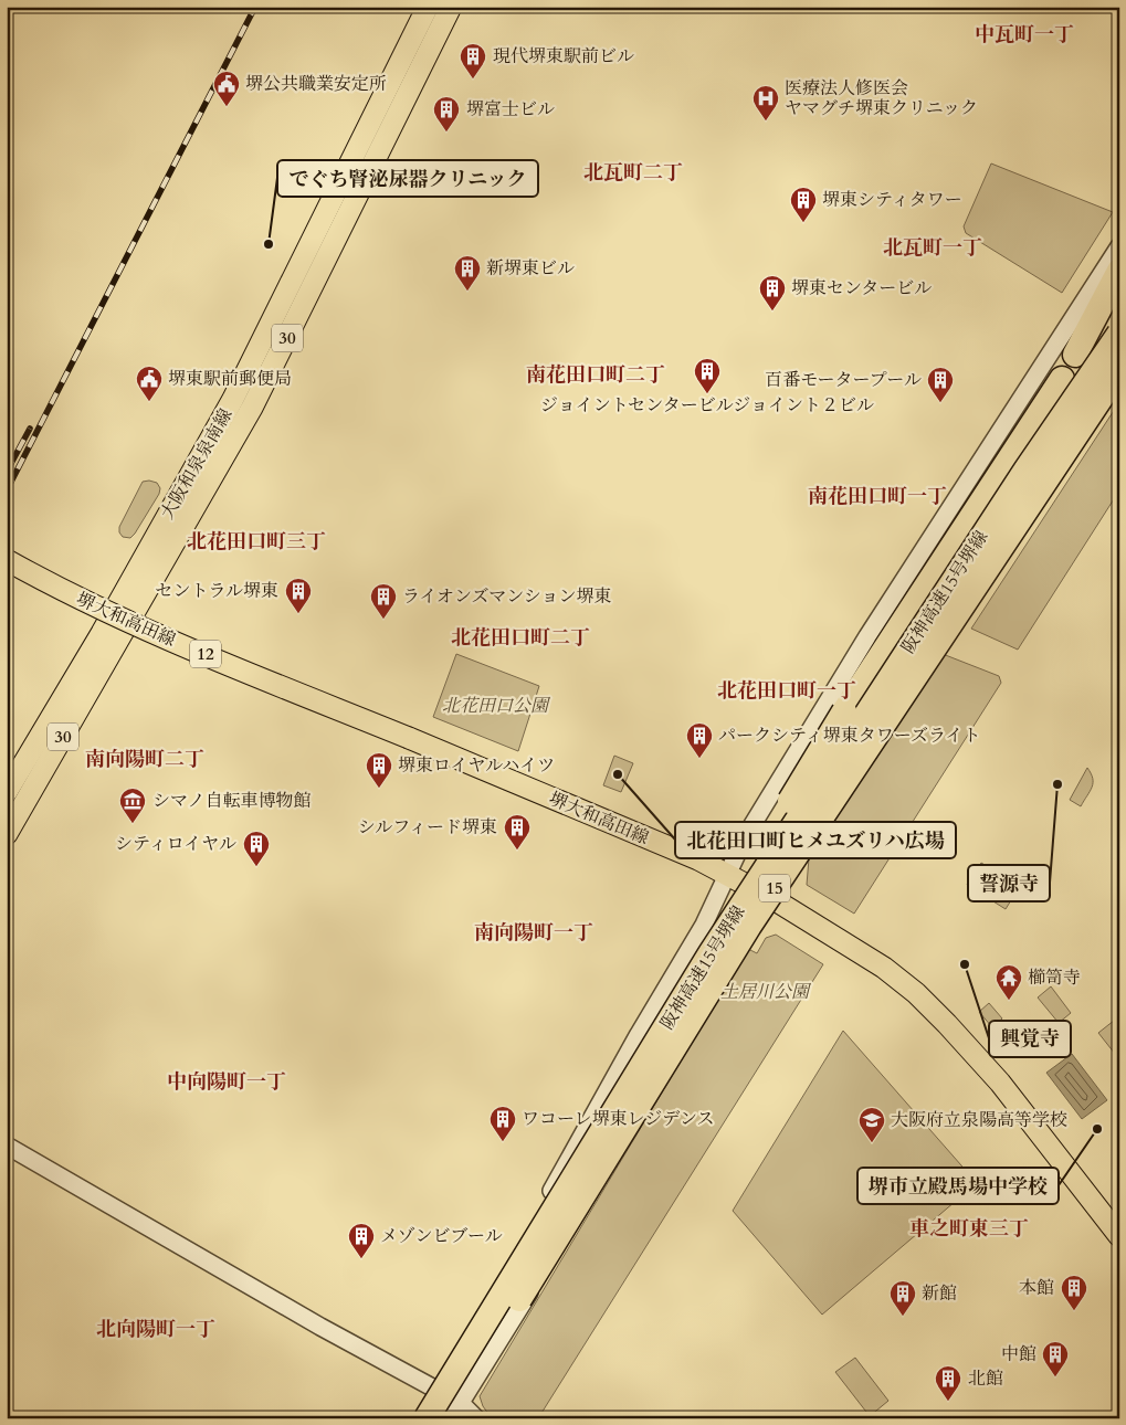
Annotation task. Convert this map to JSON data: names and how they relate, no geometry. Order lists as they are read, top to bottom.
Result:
{
  "streets": {
    "highway": ["阪神高速15号堺線", "15"],
    "main road": [
      "30",
      "大阪和泉泉南線",
      "堺大和高田線",
      "12"
    ]
  },
  "districts": [
    "中瓦町一丁",
    "北瓦町二丁",
    "北瓦町一丁",
    "南花田口町二丁",
    "南花田口町一丁",
    "北花田口町三丁",
    "北花田口町二丁",
    "北花田口町一丁",
    "南向陽町二丁",
    "南向陽町一丁",
    "中向陽町一丁",
    "車之町東三丁",
    "北向陽町一丁"
  ],
  "parks": ["北花田口公園", "土居川公園"],
  "places": {
    "building": [
      "現代堺東駅前ビル",
      "堺富士ビル",
      "堺東シティタワー",
      "新堺東ビル",
      "堺東センタービル",
      "ジョイントセンタービルジョイント２ビル",
      "百番モータープール",
      "セントラル堺東",
      "ライオンズマンション堺東",
      "パークシティ堺東タワーズライト",
      "堺東ロイヤルハイツ",
      "シルフィード堺東",
      "シティロイヤル",
      "ワコーレ堺東レジデンス",
      "メゾンビブール",
      "本館",
      "新館",
      "中館",
      "北館"
    ],
    "public building": ["堺公共職業安定所", "堺東駅前郵便局"],
    "hospital": ["医療法人修医会 ヤマグチ堺東クリニック"],
    "other": [
      "でぐち腎泌尿器クリニック",
      "北花田口町ヒメユズリハ広場",
      "誓源寺",
      "興覚寺",
      "堺市立殿馬場中学校"
    ],
    "museum": ["シマノ自転車博物館"],
    "temple": ["櫛笥寺"],
    "school or university": ["大阪府立泉陽高等学校"]
  }
}
